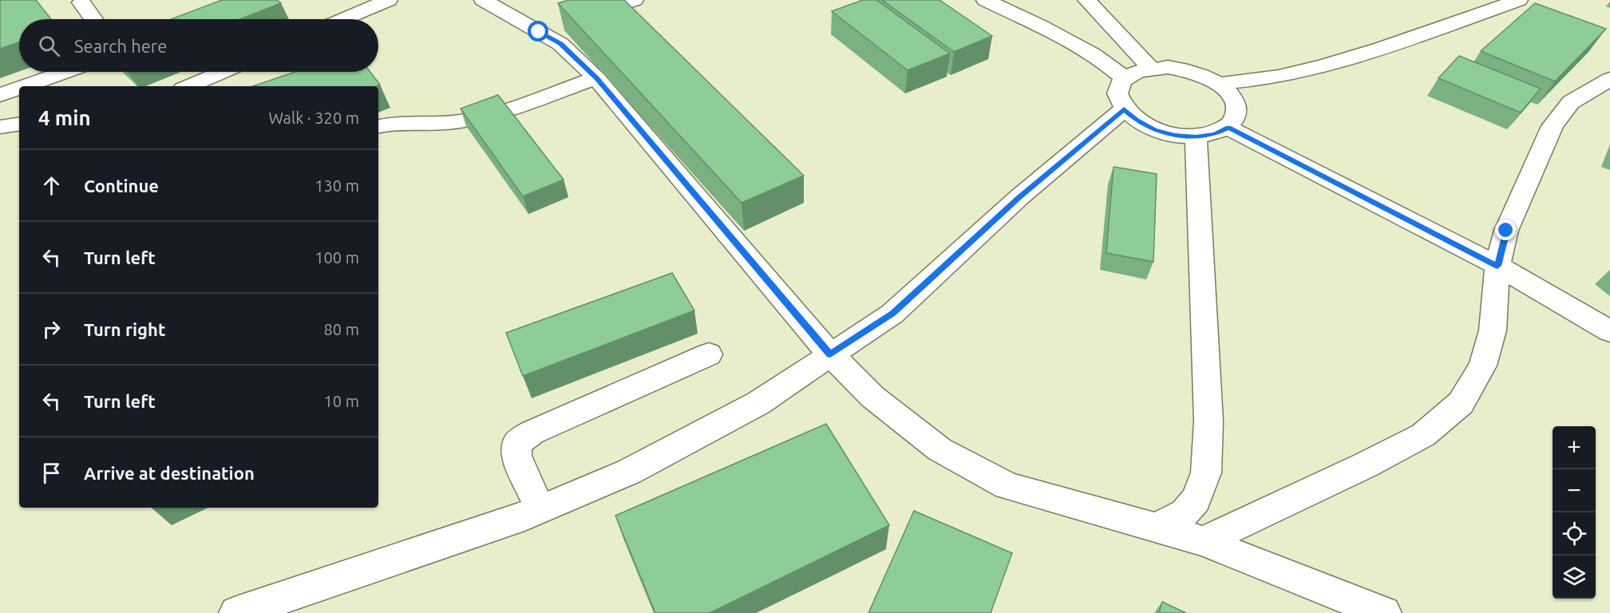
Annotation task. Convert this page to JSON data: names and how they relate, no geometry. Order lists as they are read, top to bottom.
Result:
{
  "page": {
    "search": "Search here",
    "heading": ["4 min", "Walk · 320 m"],
    "list": [
      ["Continue", "130 m"],
      ["Turn left", "100 m"],
      ["Turn right", "80 m"],
      ["Turn left", "10 m"],
      "Arrive at destination"
    ],
    "map_buttons": ["+", "−"]
  }
}
